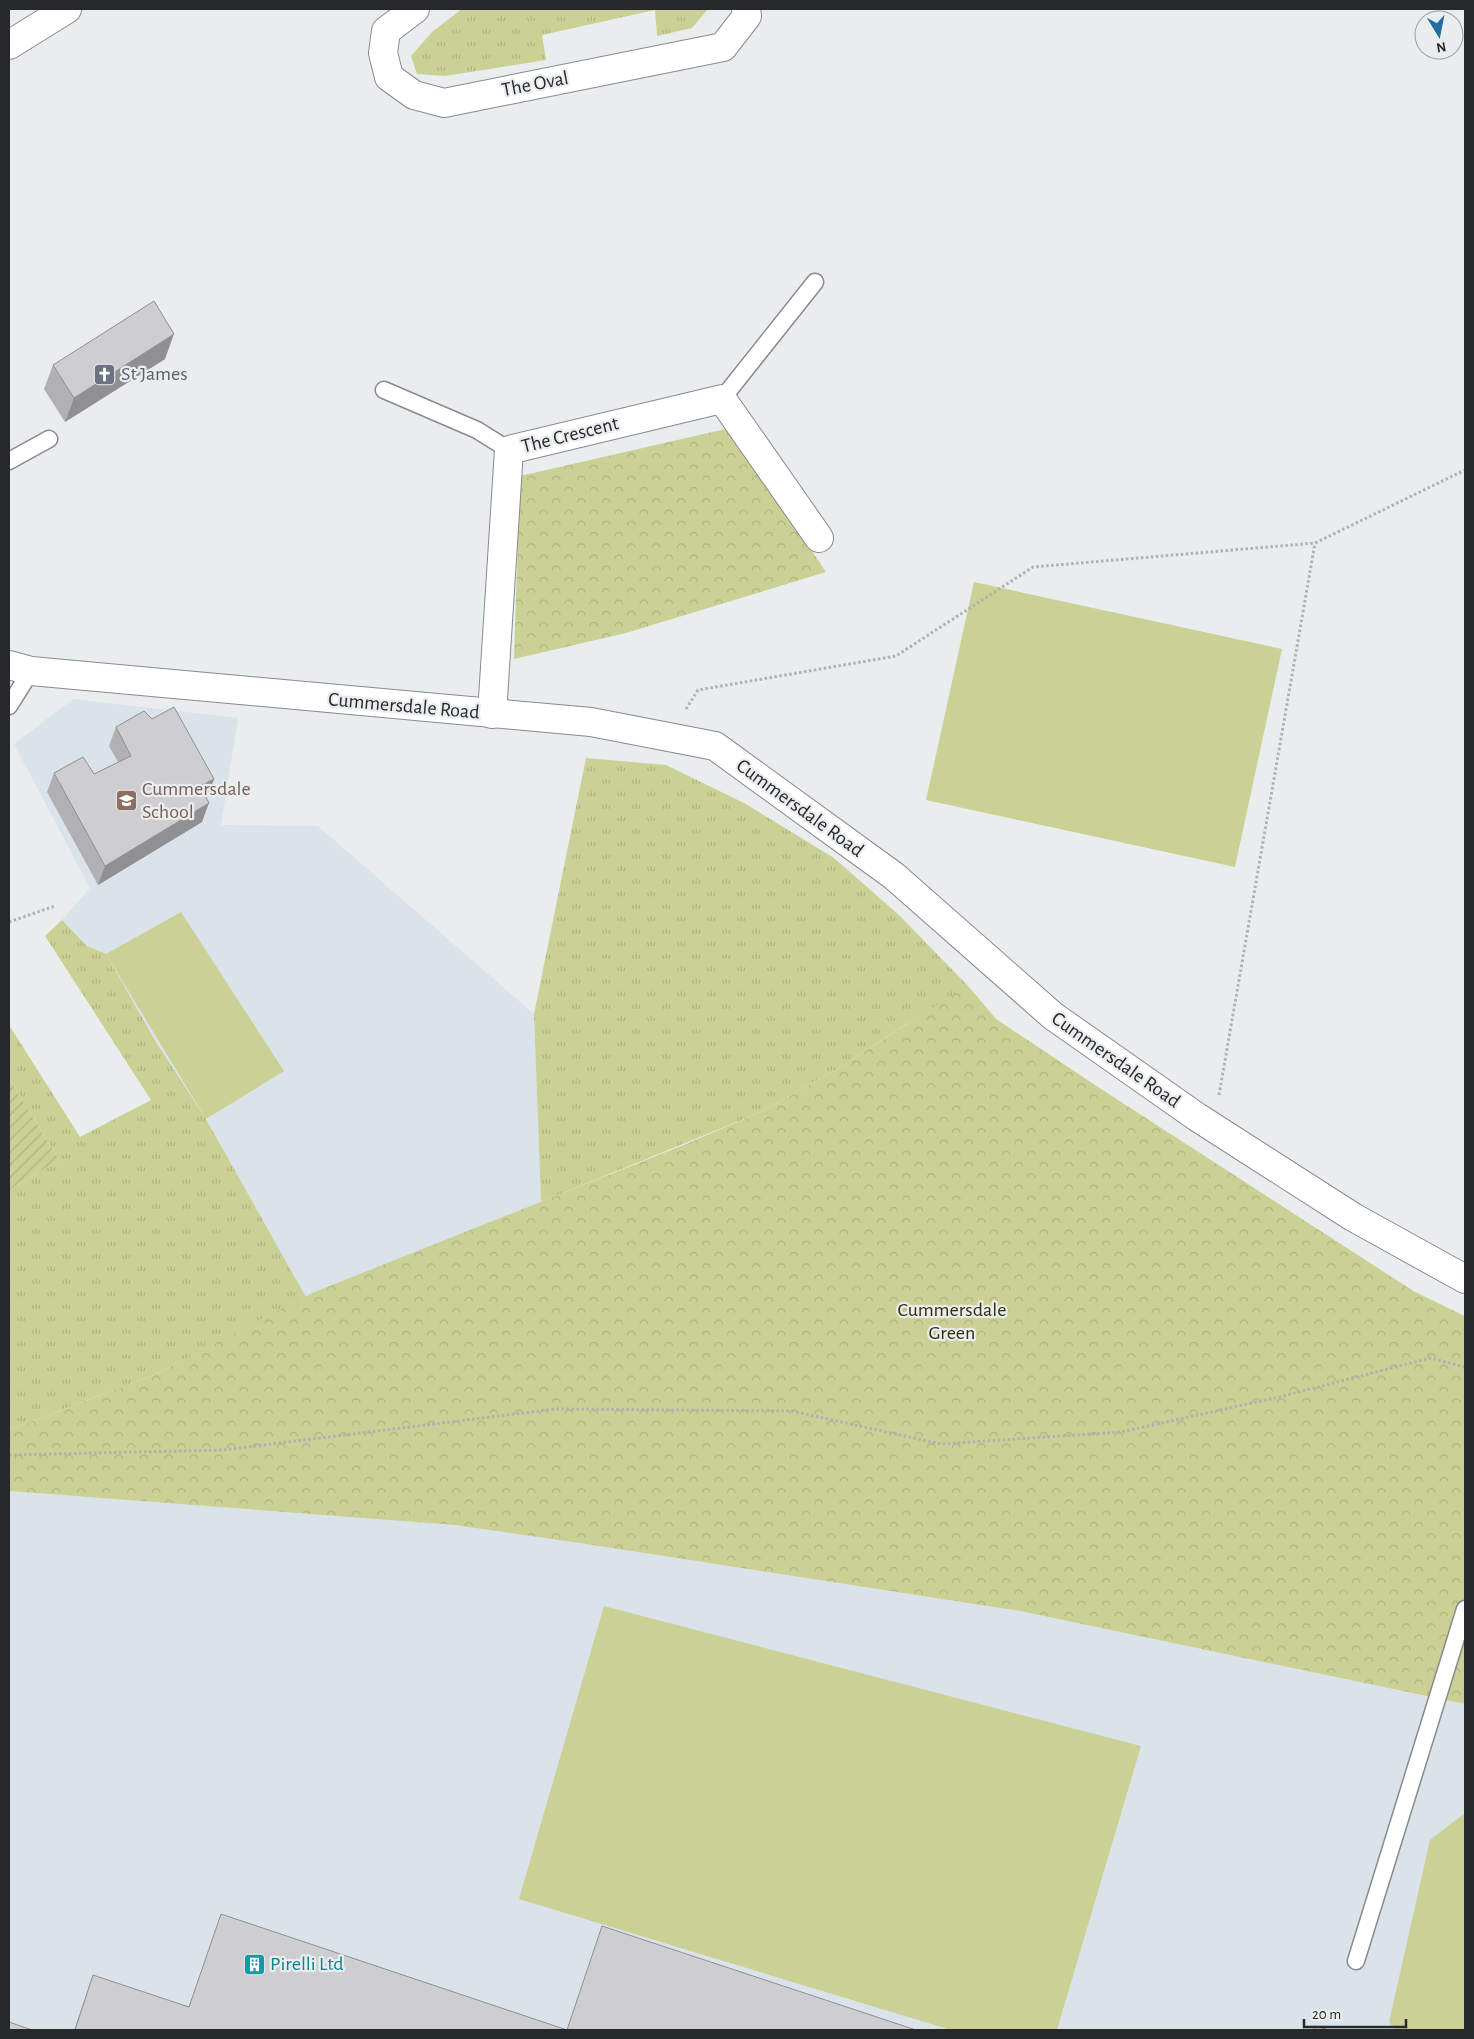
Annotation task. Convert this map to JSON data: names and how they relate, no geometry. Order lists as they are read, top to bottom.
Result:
{
  "streets": {
    "street": ["The Oval", "The Crescent", "Cummersdale Road"]
  },
  "crossings": [
    ["The Crescent", "Cummersdale Road"]
  ],
  "parks": ["Cummersdale Green"],
  "places": {
    "church": ["St James"],
    "school or university": ["Cummersdale School"],
    "building": ["Pirelli Ltd"]
  },
  "scale_bar": "20 m",
  "north": "bottom"
}
